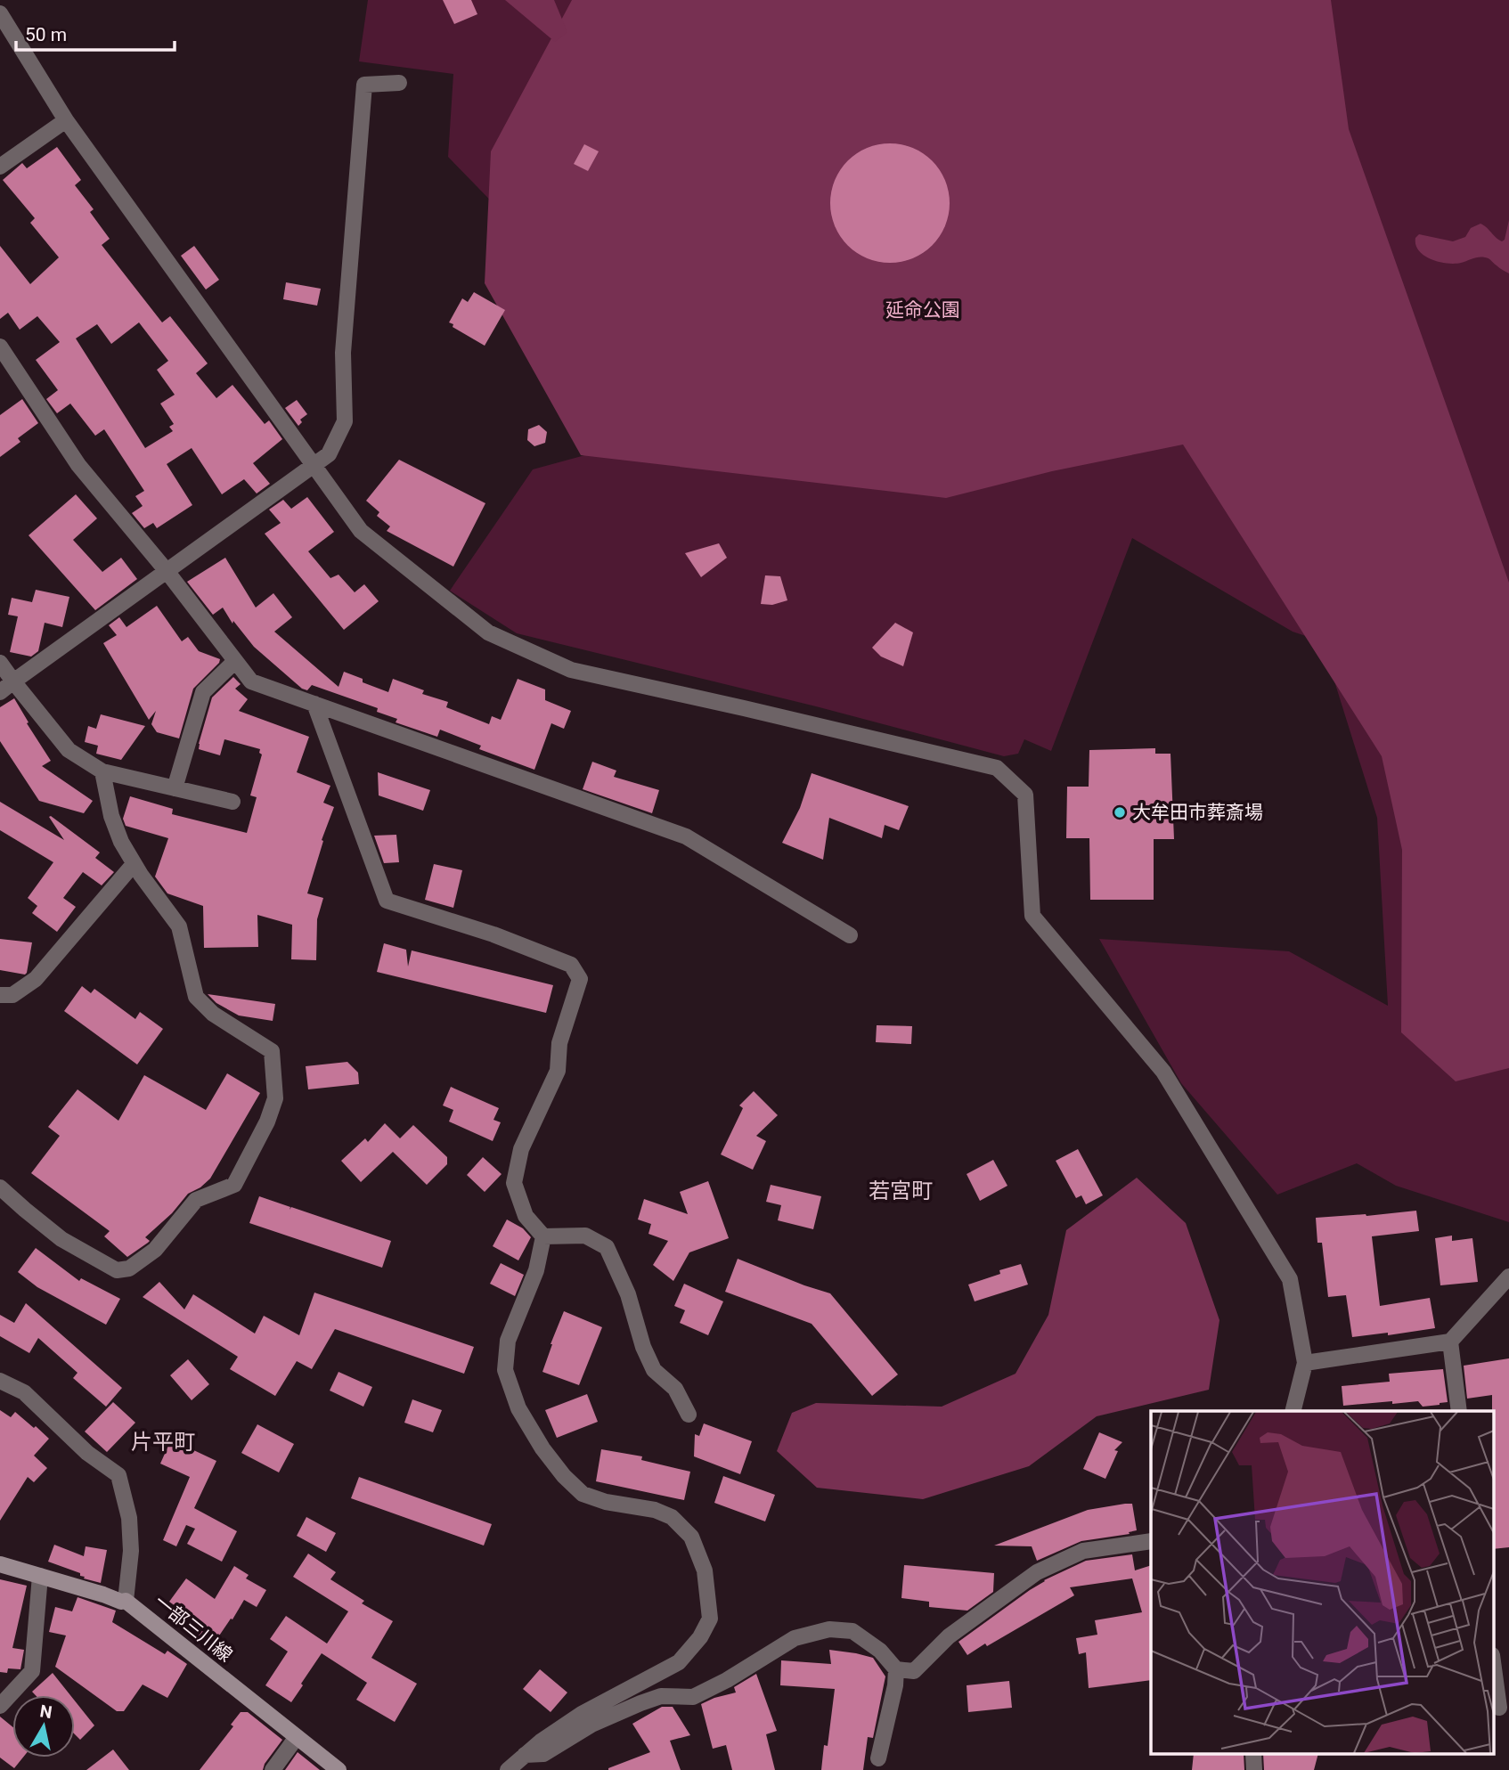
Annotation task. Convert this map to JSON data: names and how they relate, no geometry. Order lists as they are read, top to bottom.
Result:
{
  "streets": {
    "main road": ["一部三川線"]
  },
  "districts": ["若宮町", "片平町"],
  "parks": ["延命公園"],
  "places": ["大牟田市葬斎場"],
  "scale_bar": "50 m",
  "north": "top"
}
